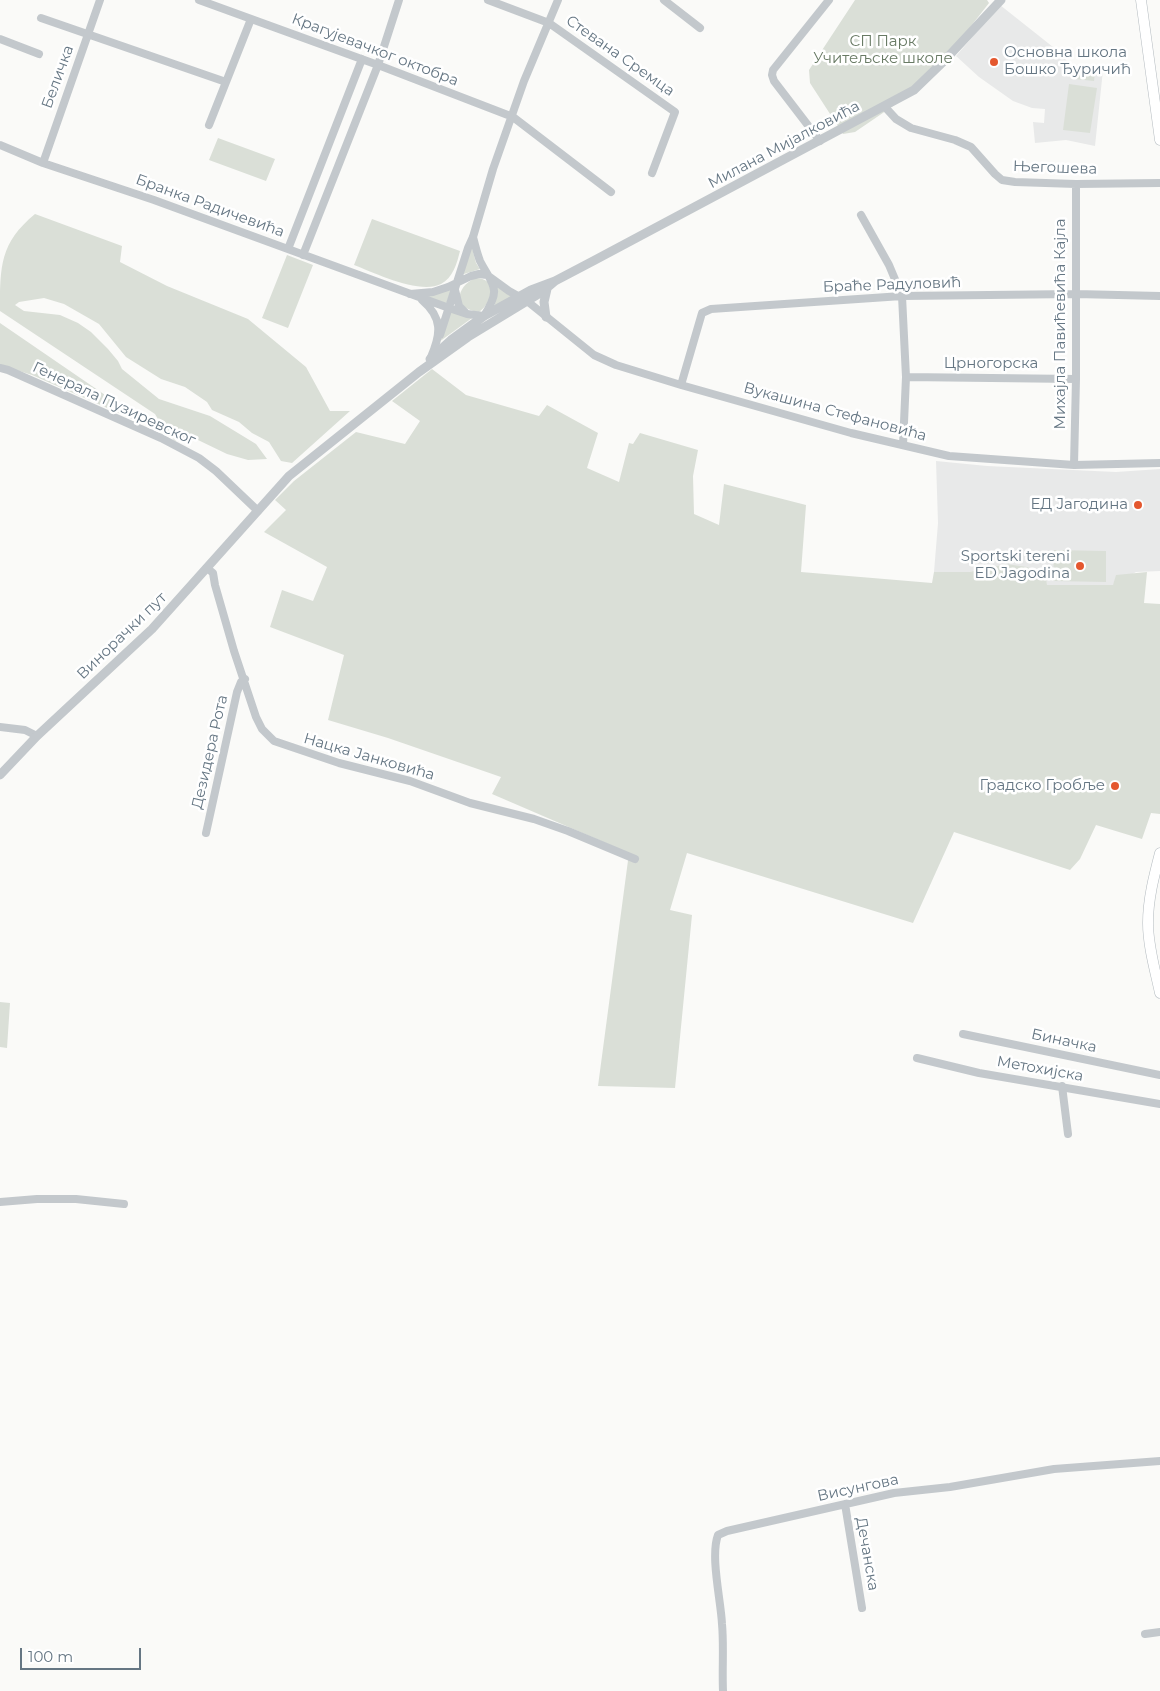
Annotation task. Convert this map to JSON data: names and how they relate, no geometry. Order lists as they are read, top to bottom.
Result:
{
  "streets": {
    "street": [
      "Крагујевачког октобра",
      "Стевана Сремца",
      "Беличка",
      "Милана Мијалковића",
      "Његошева",
      "Бранка Радичевића",
      "Браће Радуловић",
      "Михајла Павићевића Кајла",
      "Црногорска",
      "Генерала Пузиревског",
      "Вукашина Стефановића",
      "Винорачки пут",
      "Дезидера Рота",
      "Нацка Јанковића",
      "Биначка",
      "Метохијска",
      "Висунгова",
      "Дечанска"
    ]
  },
  "crossings": [
    ["Беличка", "Бранка Радичевића"],
    ["Милана Мијалковића", "Његошева"],
    ["Милана Мијалковића", "Бранка Радичевића"],
    ["Милана Мијалковића", "Генерала Пузиревског"],
    ["Милана Мијалковића", "Вукашина Стефановића"],
    ["Милана Мијалковића", "Винорачки пут"],
    ["Његошева", "Михајла Павићевића Кајла"],
    ["Бранка Радичевића", "Вукашина Стефановића"],
    ["Браће Радуловић", "Михајла Павићевића Кајла"],
    ["Браће Радуловић", "Вукашина Стефановића"],
    ["Михајла Павићевића Кајла", "Црногорска"],
    ["Михајла Павићевића Кајла", "Вукашина Стефановића"],
    ["Генерала Пузиревског", "Винорачки пут"],
    ["Винорачки пут", "Нацка Јанковића"],
    ["Дезидера Рота", "Нацка Јанковића"],
    ["Висунгова", "Дечанска"]
  ],
  "parks": ["СП Парк Учитељске школе"],
  "places": [
    "Основна школа Бошко Ђуричић",
    "ЕД Јагодина",
    "Sportski tereni ED Jagodina",
    "Градско Гробље"
  ],
  "scale_bar": "100 m"
}
